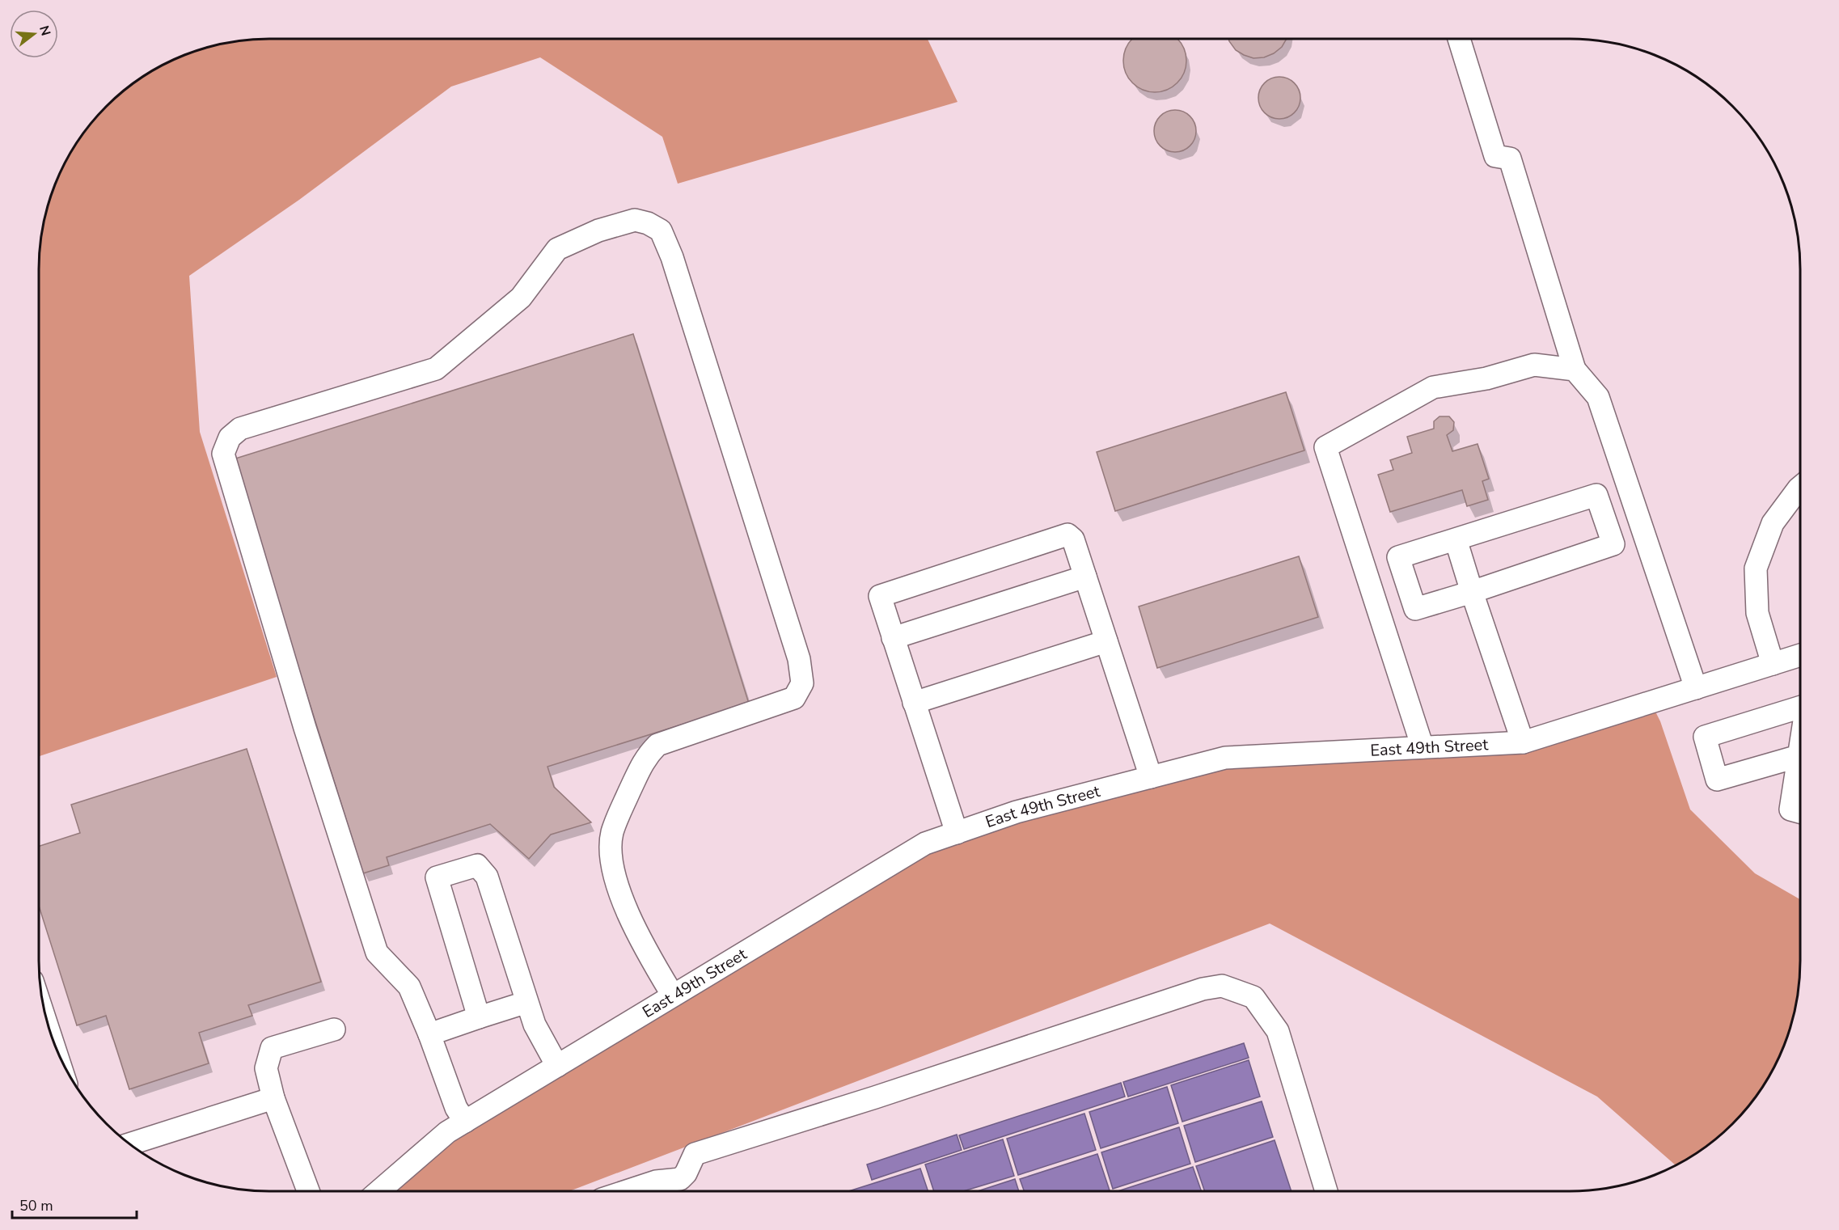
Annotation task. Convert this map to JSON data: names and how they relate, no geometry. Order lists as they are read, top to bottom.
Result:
{
  "streets": {
    "street": ["East 49th Street"]
  },
  "scale_bar": "50 m",
  "north": "right"
}
